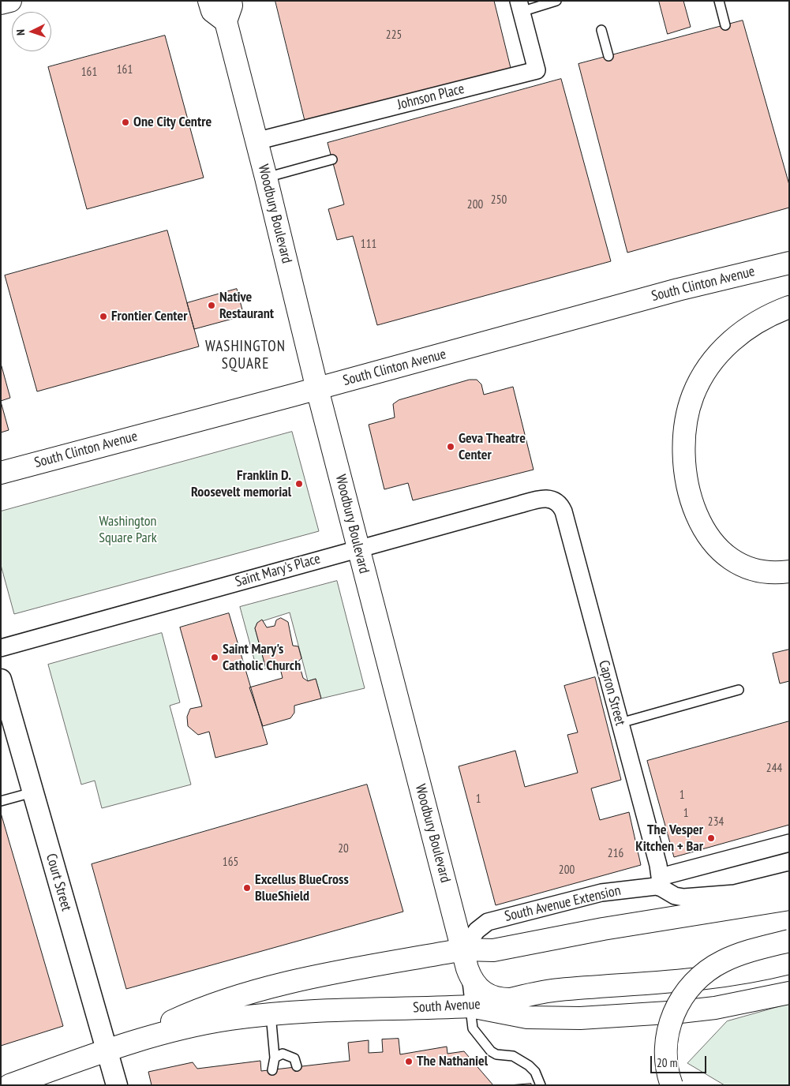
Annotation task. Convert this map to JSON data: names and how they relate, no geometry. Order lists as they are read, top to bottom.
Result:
{
  "streets": {
    "main road": ["Woodbury Boulevard", "South Clinton Avenue", "South Avenue"],
    "street": [
      "Johnson Place",
      "Saint Mary's Place",
      "Capron Street",
      "Court Street",
      "South Avenue Extension"
    ]
  },
  "crossings": [
    ["Johnson Place", "Woodbury Boulevard"],
    ["Woodbury Boulevard", "South Clinton Avenue"],
    ["Woodbury Boulevard", "Saint Mary's Place"],
    ["Woodbury Boulevard", "South Avenue Extension"],
    ["Woodbury Boulevard", "South Avenue"],
    ["Saint Mary's Place", "Capron Street"],
    ["Capron Street", "South Avenue Extension"],
    ["Court Street", "South Avenue"],
    ["South Avenue Extension", "South Avenue"]
  ],
  "districts": ["WASHINGTON SQUARE"],
  "parks": ["Washington Square Park"],
  "places": [
    "One City Centre",
    "Native Restaurant",
    "Frontier Center",
    "Geva Theatre Center",
    "Franklin D. Roosevelt memorial",
    "Saint Mary's Catholic Church",
    "The Vesper Kitchen + Bar",
    "Excellus BlueCross BlueShield",
    "The Nathaniel"
  ],
  "house_numbers": [
    "225",
    "161",
    "161",
    "250",
    "200",
    "111",
    "244",
    "1",
    "1",
    "1",
    "234",
    "20",
    "216",
    "165",
    "200"
  ],
  "scale_bar": "20 m",
  "north": "left"
}
